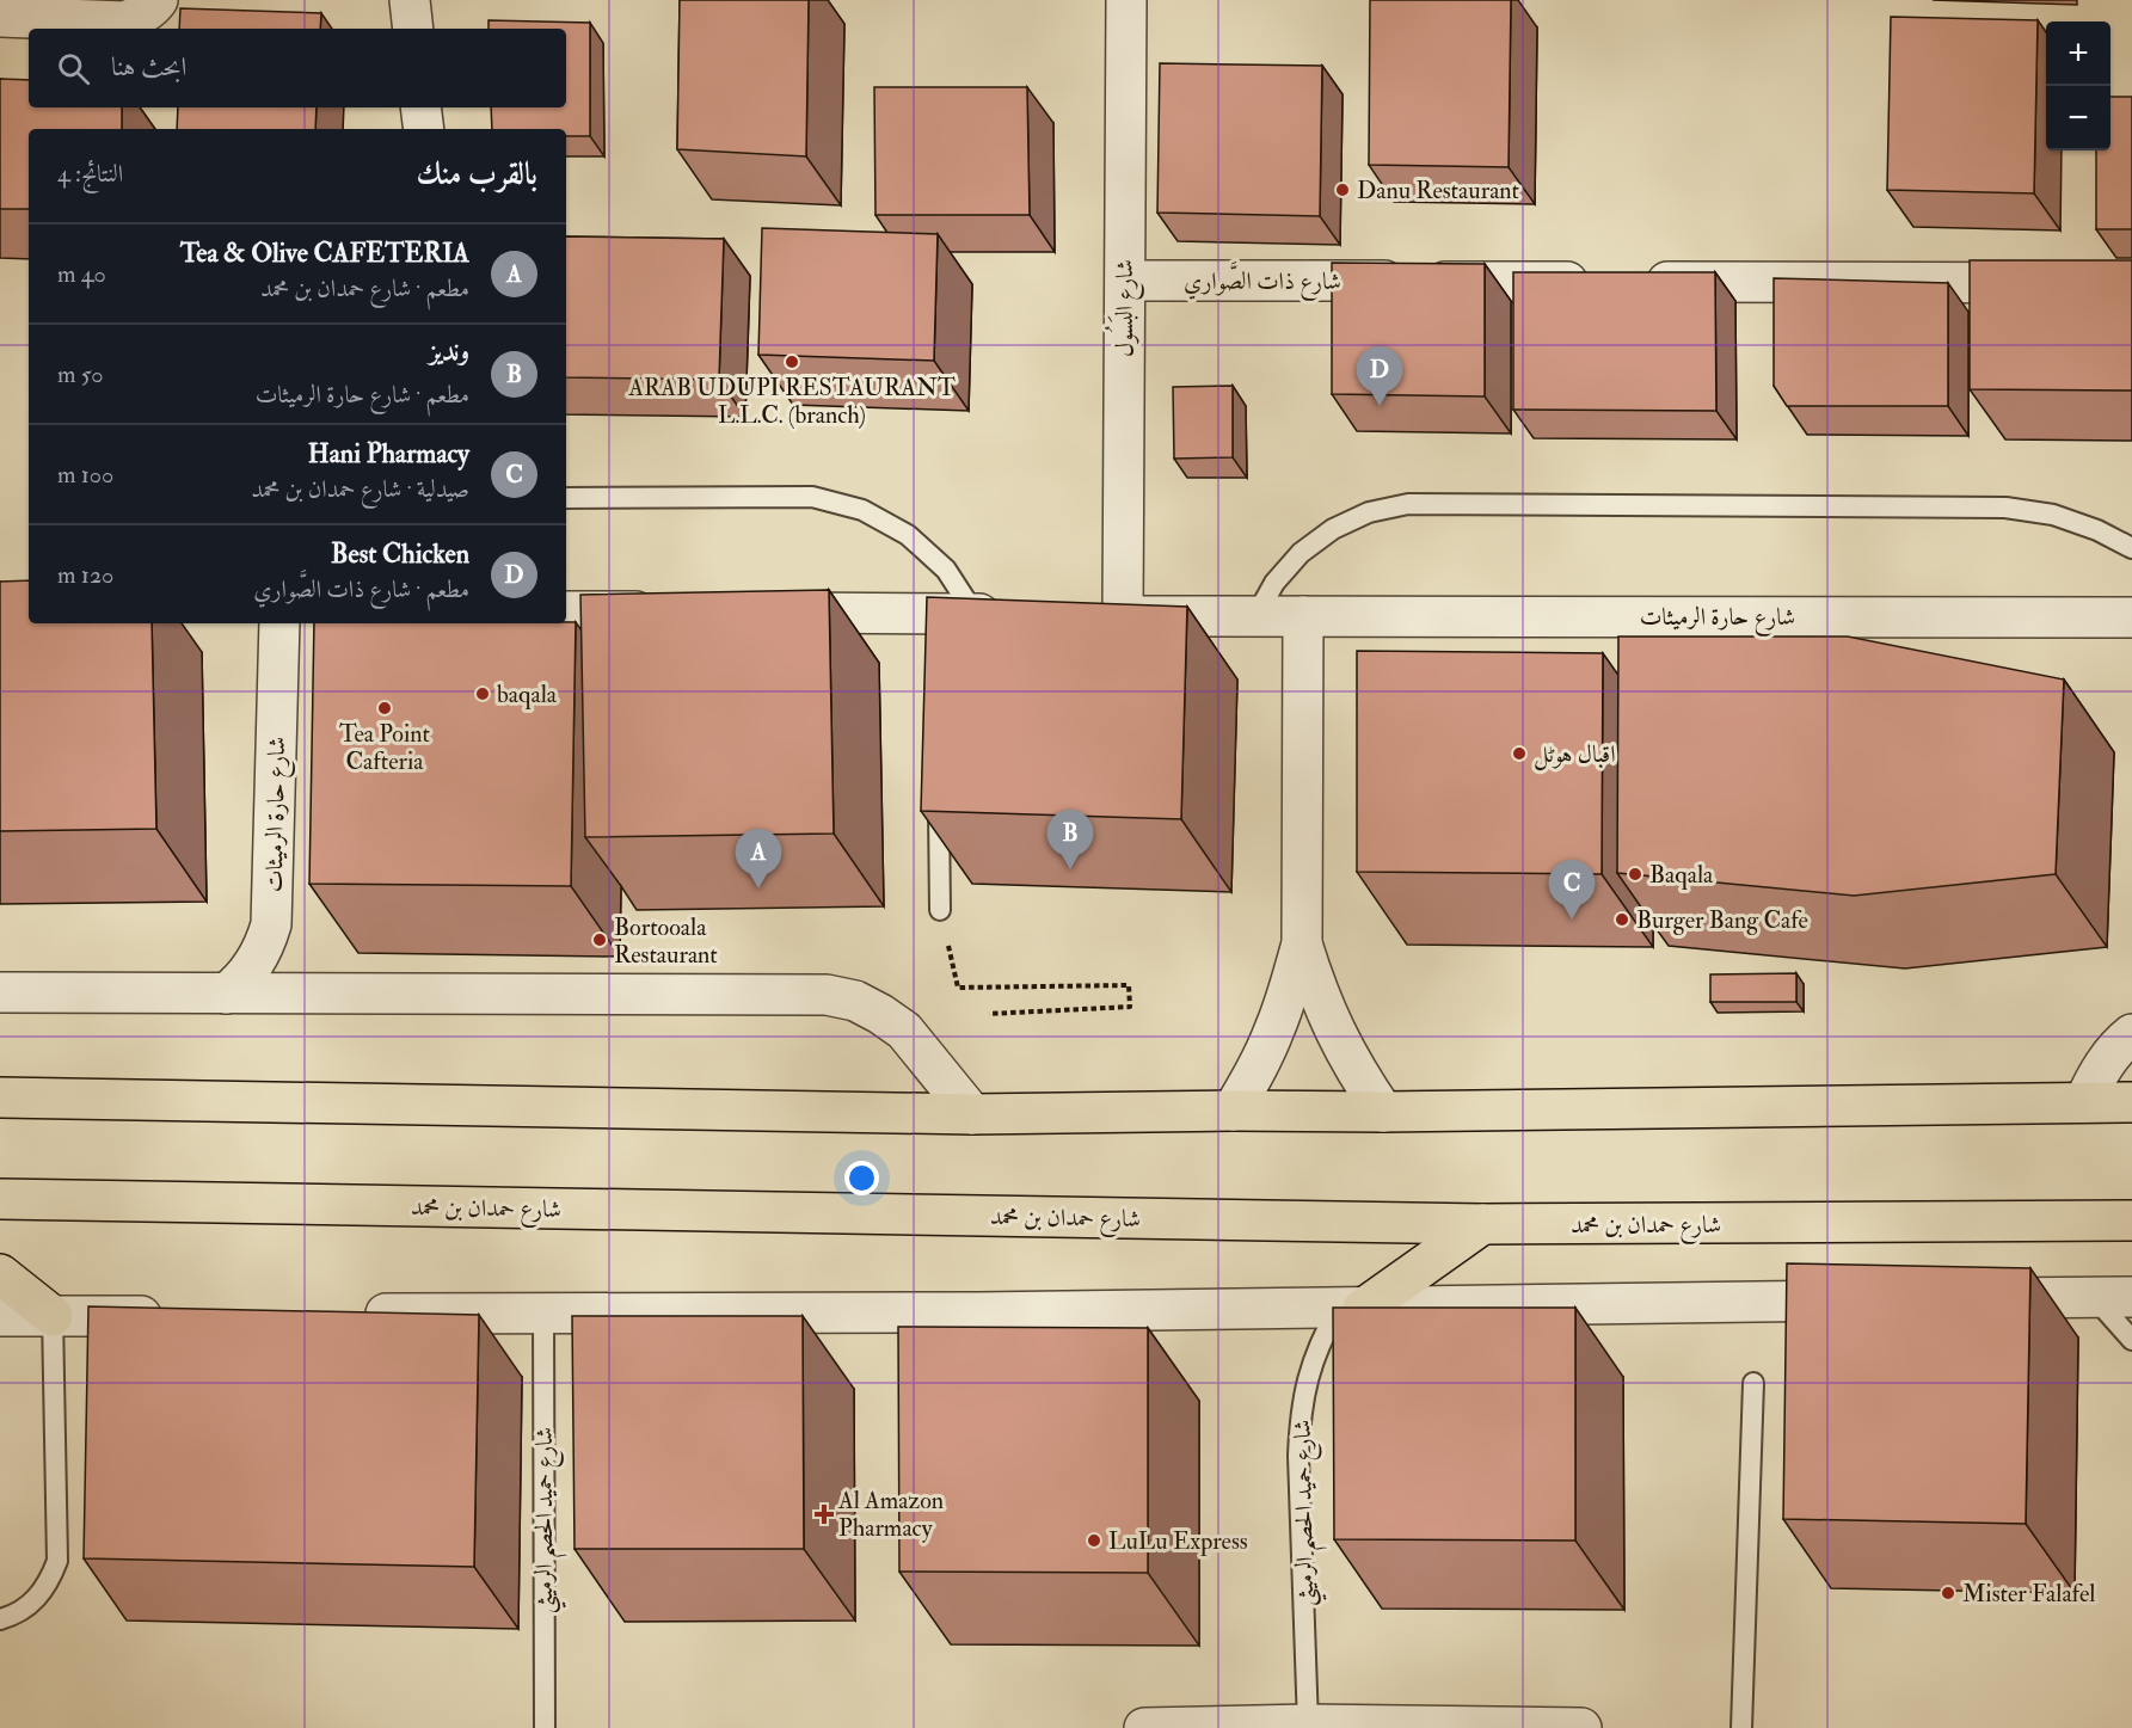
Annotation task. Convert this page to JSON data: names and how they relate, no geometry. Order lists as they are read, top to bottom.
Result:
{
  "streets": {
    "main road": ["شارع حمدان بن محمد"],
    "street": ["شارع ذات الصَّواري", "شارع البَسُول", "شارع حارة الرميثات"],
    "lane": ["شارع حميد الحصم الرميثي"]
  },
  "crossings": [
    ["شارع ذات الصَّواري", "شارع البَسُول"],
    ["شارع البَسُول", "شارع حارة الرميثات"]
  ],
  "places": {
    "other": [
      "Danu Restaurant",
      "ARAB UDUPI RESTAURANT L.L.C. (branch)",
      "baqala",
      "Tea Point Cafteria",
      "اقبال ہوٹل",
      "Baqala",
      "Burger Bang Cafe",
      "Bortooala Restaurant",
      "LuLu Express",
      "Mister Falafel"
    ],
    "health": ["Al Amazon Pharmacy"]
  },
  "page": {
    "map_buttons": ["+", "−"],
    "search": "ابحث هنا",
    "heading": ["بالقرب منك", "النتائج: 4"],
    "list": [
      {
        "mark": "A",
        "name": "Tea & Olive CAFETERIA",
        "note": "مطعم · شارع حمدان بن محمد",
        "value": "40 m"
      },
      {
        "mark": "B",
        "name": "ونديز",
        "note": "مطعم · شارع حارة الرميثات",
        "value": "50 m"
      },
      {
        "mark": "C",
        "name": "Hani Pharmacy",
        "note": "صيدلية · شارع حمدان بن محمد",
        "value": "100 m"
      },
      {
        "mark": "D",
        "name": "Best Chicken",
        "note": "مطعم · شارع ذات الصَّواري",
        "value": "120 m"
      }
    ],
    "pins": [
      "D",
      "B",
      "A",
      "C"
    ]
  }
}
